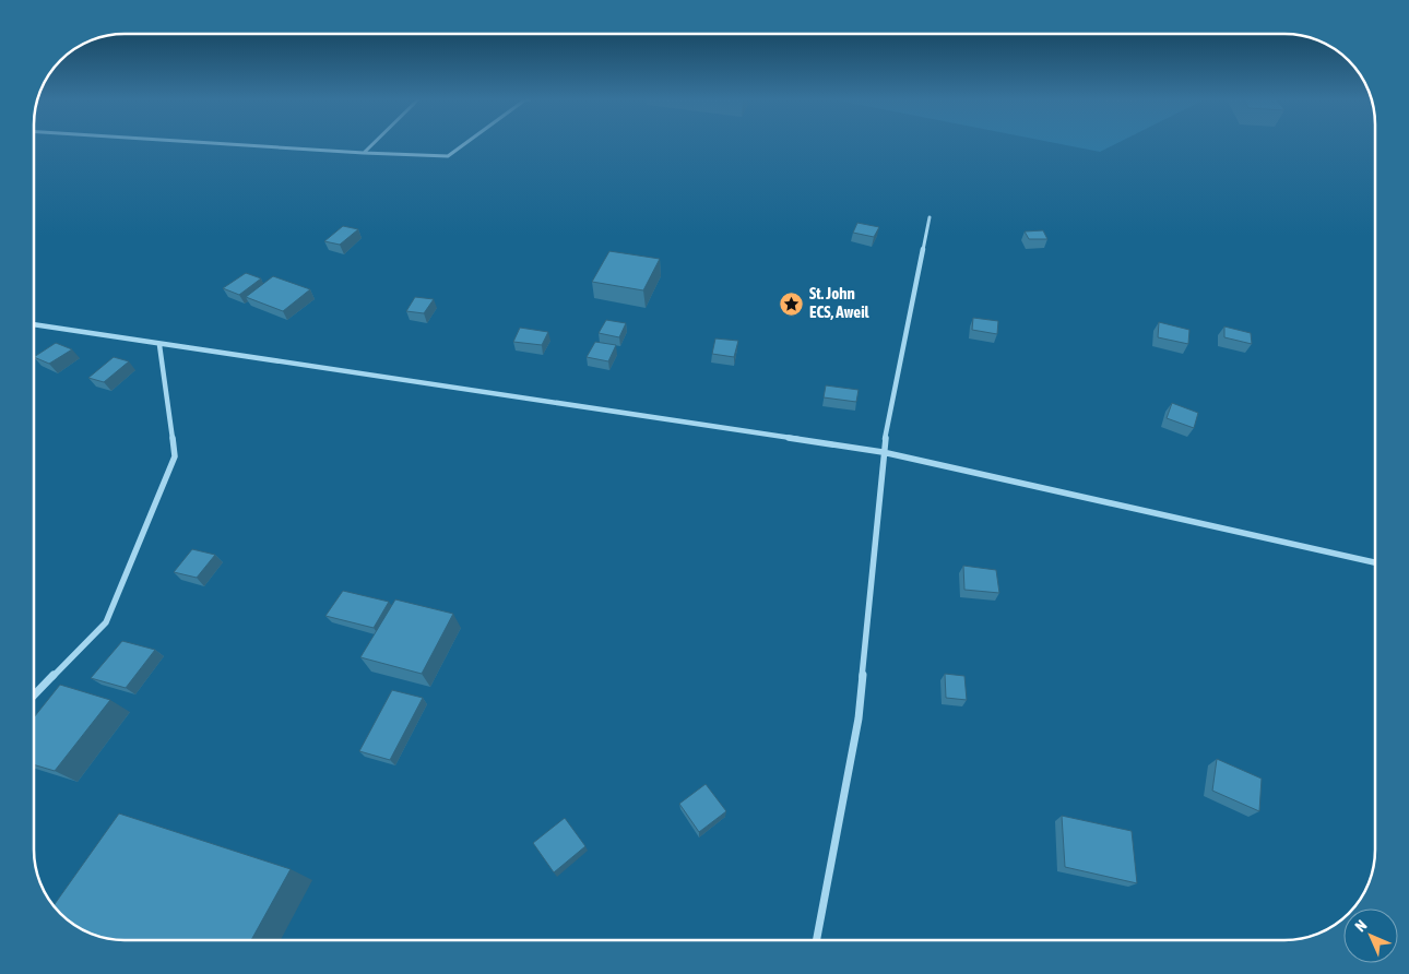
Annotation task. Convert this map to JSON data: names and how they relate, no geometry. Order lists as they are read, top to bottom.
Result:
{
  "places": {
    "place": ["St. John ECS, Aweil"]
  },
  "north": "top left"
}
